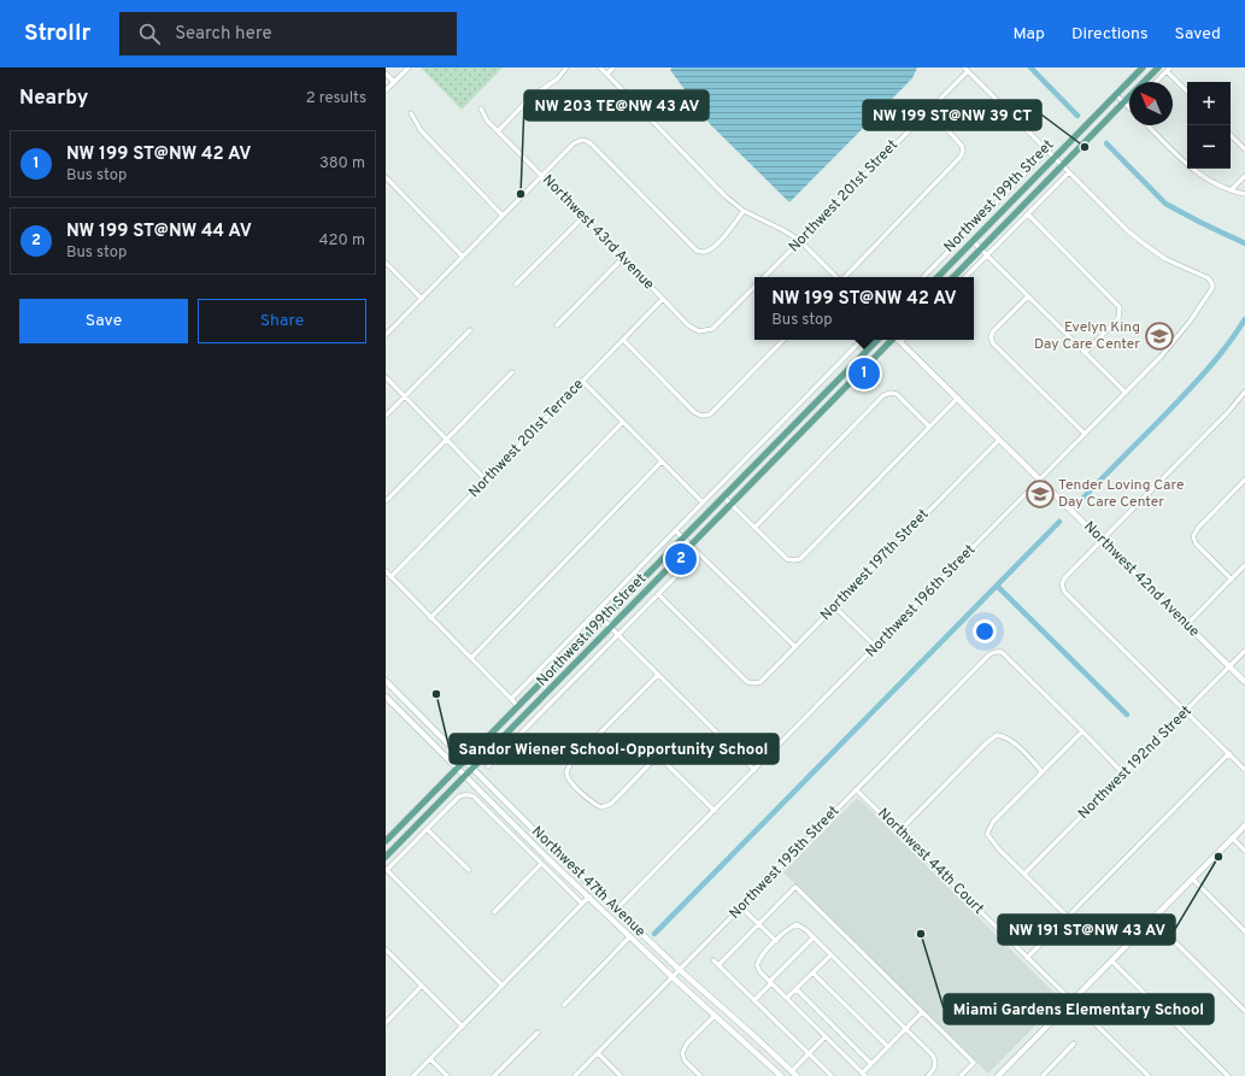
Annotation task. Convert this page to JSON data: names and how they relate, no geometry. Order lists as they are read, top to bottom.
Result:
{
  "streets": {
    "main road": ["Northwest 199th Street", "Northwest 42nd Avenue", "Northwest 47th Avenue"],
    "street": [
      "Northwest 201st Street",
      "Northwest 43rd Avenue",
      "Northwest 201st Terrace",
      "Northwest 197th Street",
      "Northwest 196th Street",
      "Northwest 192nd Street",
      "Northwest 44th Court",
      "Northwest 195th Street"
    ]
  },
  "crossings": [
    ["Northwest 199th Street", "Northwest 47th Avenue"],
    ["Northwest 43rd Avenue", "Northwest 201st Terrace"],
    ["Northwest 197th Street", "Northwest 42nd Avenue"],
    ["Northwest 42nd Avenue", "Northwest 196th Street"],
    ["Northwest 42nd Avenue", "Northwest 192nd Street"],
    ["Northwest 196th Street", "Northwest 47th Avenue"],
    ["Northwest 44th Court", "Northwest 195th Street"],
    ["Northwest 195th Street", "Northwest 47th Avenue"]
  ],
  "places": {
    "other": [
      "NW 199 ST@NW 39 CT",
      "NW 203 TE@NW 43 AV",
      "Sandor Wiener School-Opportunity School",
      "NW 191 ST@NW 43 AV",
      "Miami Gardens Elementary School"
    ],
    "school or university": ["Evelyn King Day Care Center", "Tender Loving Care Day Care Center"]
  },
  "north": "top left",
  "page": {
    "header": "Strollr",
    "search": "Search here",
    "nav": ["Map", "Directions", "Saved"],
    "heading": ["Nearby", "2 results"],
    "map_buttons": ["+", "−"],
    "list": [
      {
        "mark": "1",
        "name": "NW 199 ST@NW 42 AV",
        "note": "Bus stop",
        "value": "380 m"
      },
      {
        "mark": "2",
        "name": "NW 199 ST@NW 44 AV",
        "note": "Bus stop",
        "value": "420 m"
      }
    ],
    "popup": ["NW 199 ST@NW 42 AV", "Bus stop"],
    "buttons": ["Save", "Share"],
    "pins": ["1", "2"]
  }
}
